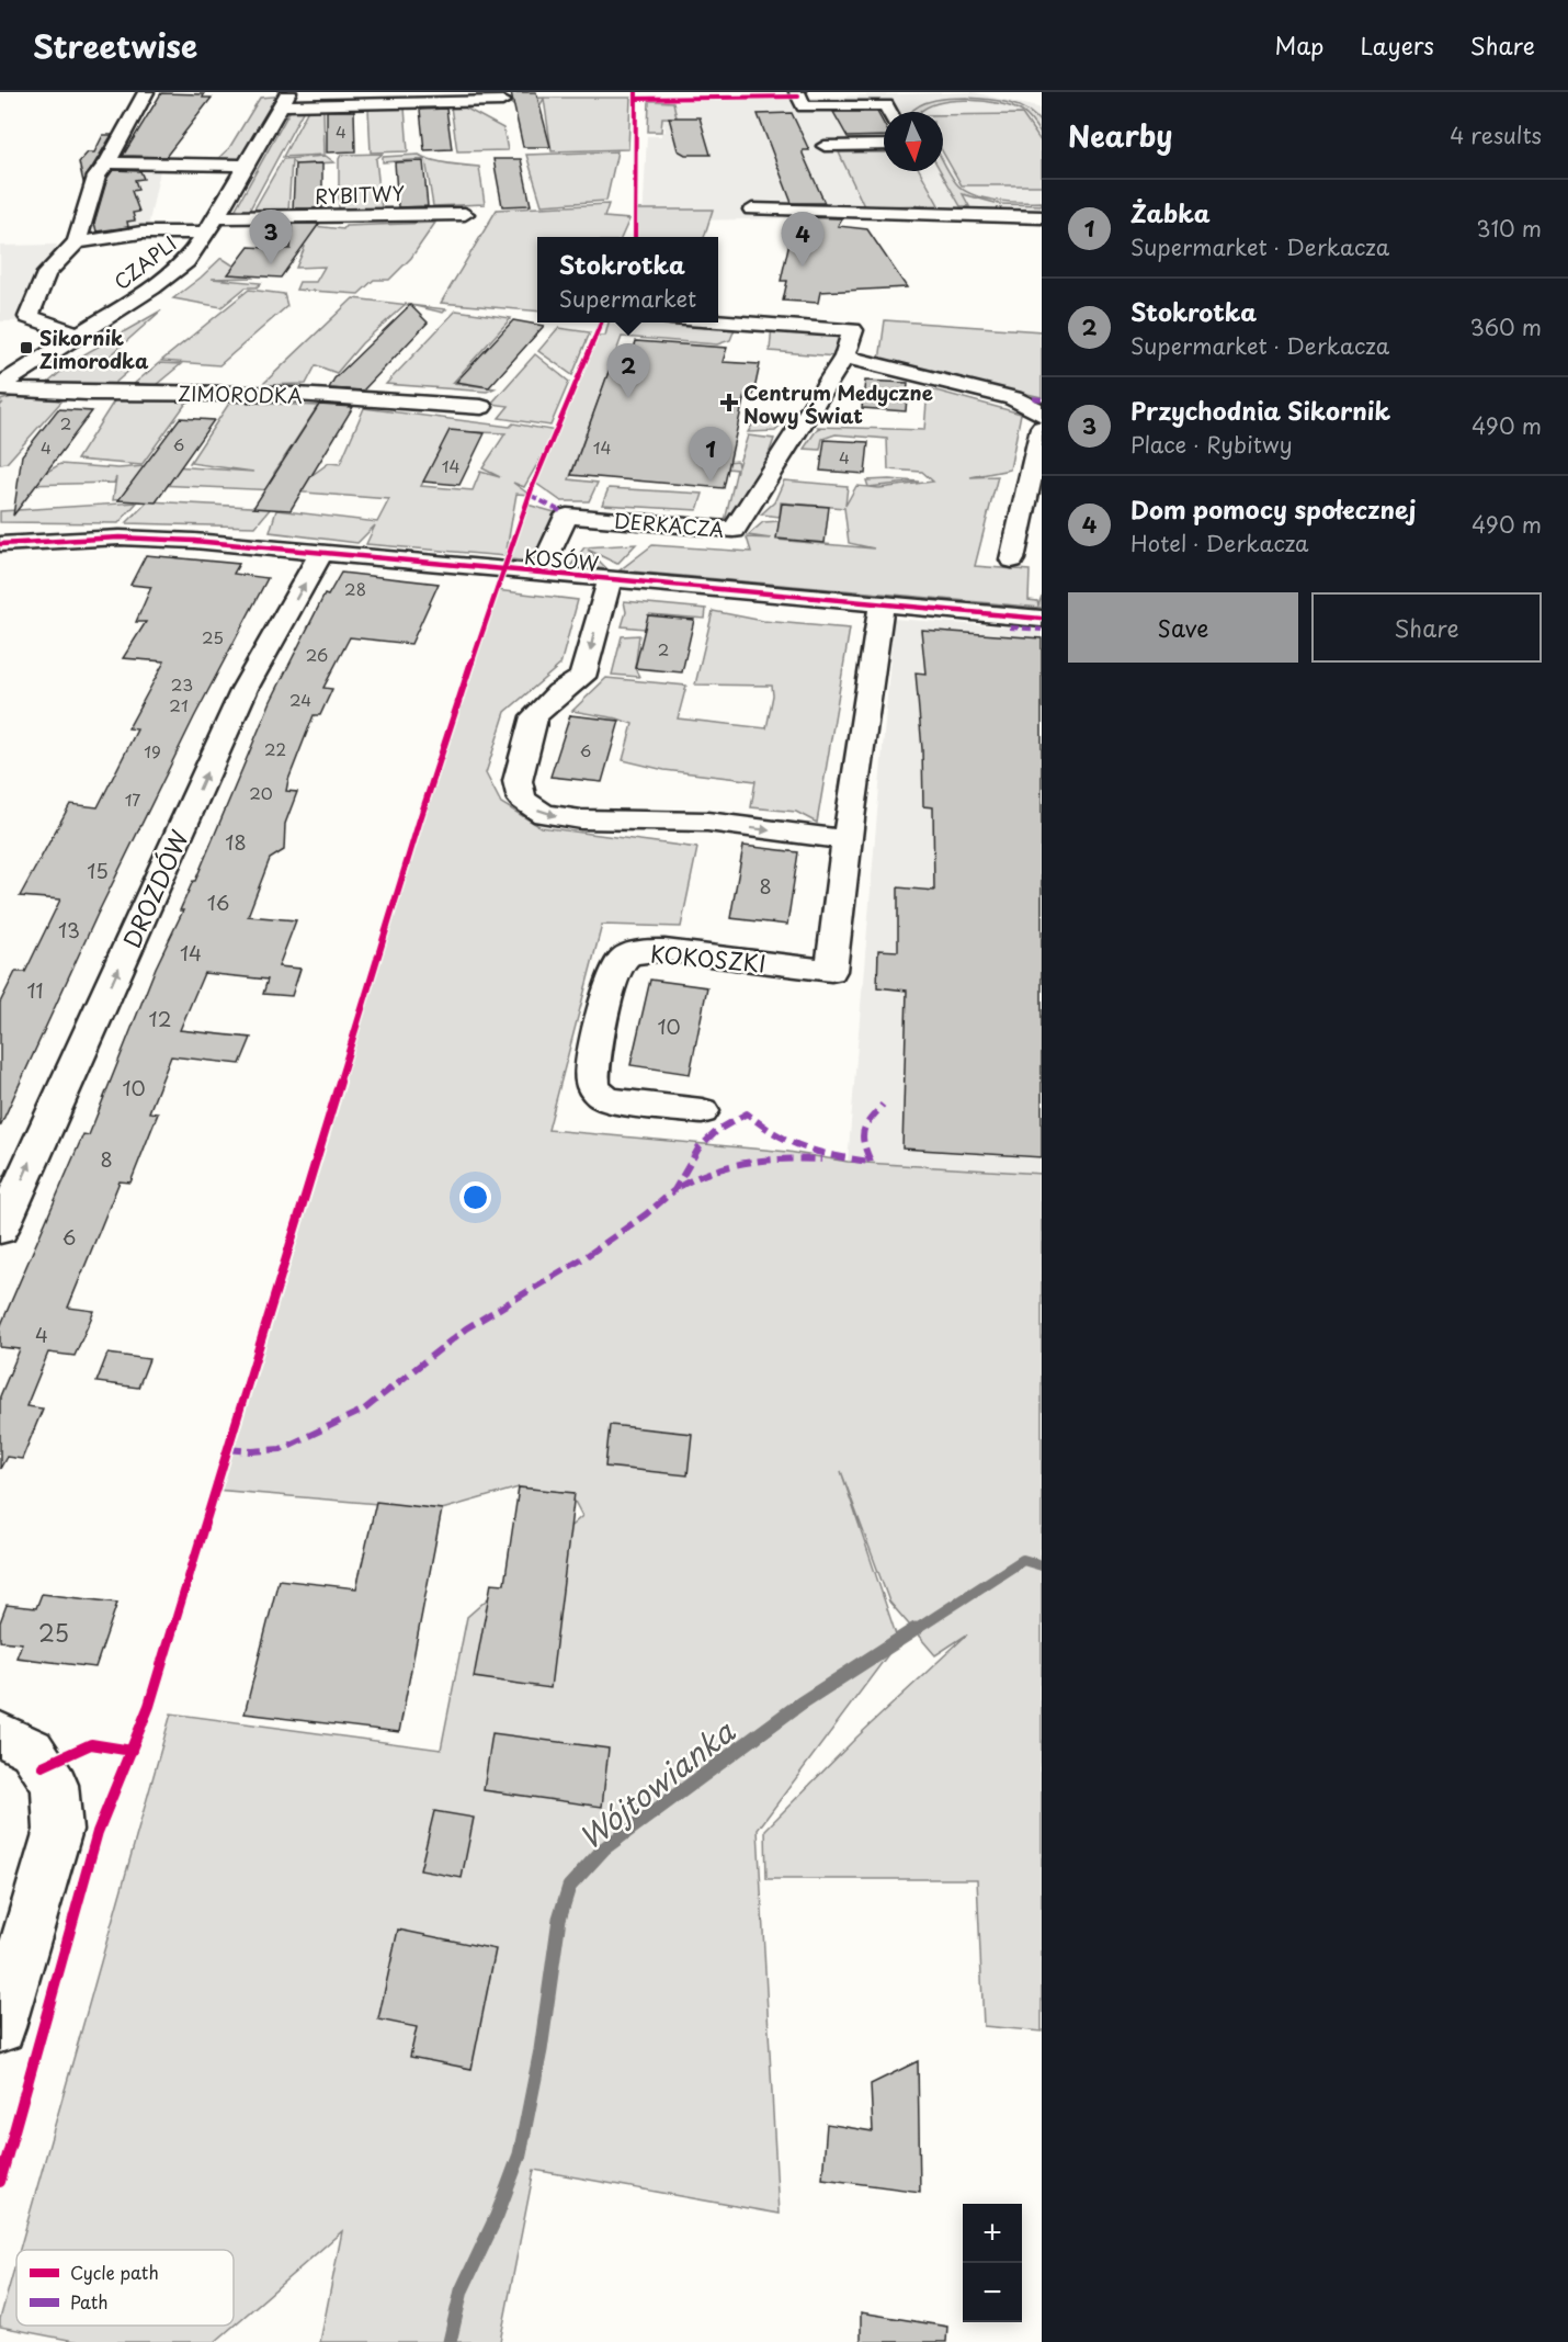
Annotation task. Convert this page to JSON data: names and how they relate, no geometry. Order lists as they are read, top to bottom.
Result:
{
  "streets": {
    "street": [
      "RYBITWY",
      "CZAPLI",
      "ZIMORODKA",
      "DERKACZA",
      "KOSÓW",
      "DROZDÓW",
      "KOKOSZKI"
    ]
  },
  "crossings": [
    ["RYBITWY", "CZAPLI"],
    ["CZAPLI", "ZIMORODKA"],
    ["DERKACZA", "KOSÓW"],
    ["KOSÓW", "DROZDÓW"],
    ["KOSÓW", "KOKOSZKI"]
  ],
  "one_way": ["DROZDÓW"],
  "water": ["Wójtowianka"],
  "places": {
    "transit": ["Sikornik Zimorodka"],
    "health": ["Centrum Medyczne Nowy Świat"]
  },
  "house_numbers": [
    "4",
    "2",
    "6",
    "4",
    "14",
    "4",
    "14",
    "28",
    "25",
    "2",
    "26",
    "23",
    "24",
    "21",
    "22",
    "6",
    "19",
    "20",
    "17",
    "18",
    "15",
    "8",
    "16",
    "13",
    "14",
    "11",
    "12",
    "10",
    "10",
    "8",
    "6",
    "4",
    "25"
  ],
  "legend": ["Cycle path", "Path"],
  "north": "bottom",
  "page": {
    "header": "Streetwise",
    "nav": ["Map", "Layers", "Share"],
    "heading": ["Nearby", "4 results"],
    "list": [
      {
        "mark": "1",
        "name": "Żabka",
        "note": "Supermarket · Derkacza",
        "value": "310 m"
      },
      {
        "mark": "2",
        "name": "Stokrotka",
        "note": "Supermarket · Derkacza",
        "value": "360 m"
      },
      {
        "mark": "3",
        "name": "Przychodnia Sikornik",
        "note": "Place · Rybitwy",
        "value": "490 m"
      },
      {
        "mark": "4",
        "name": "Dom pomocy społecznej",
        "note": "Hotel · Derkacza",
        "value": "490 m"
      }
    ],
    "pins": [
      "3",
      "4",
      "2",
      "1"
    ],
    "popup": ["Stokrotka", "Supermarket"],
    "buttons": ["Save", "Share"],
    "map_buttons": ["+", "−"]
  }
}
